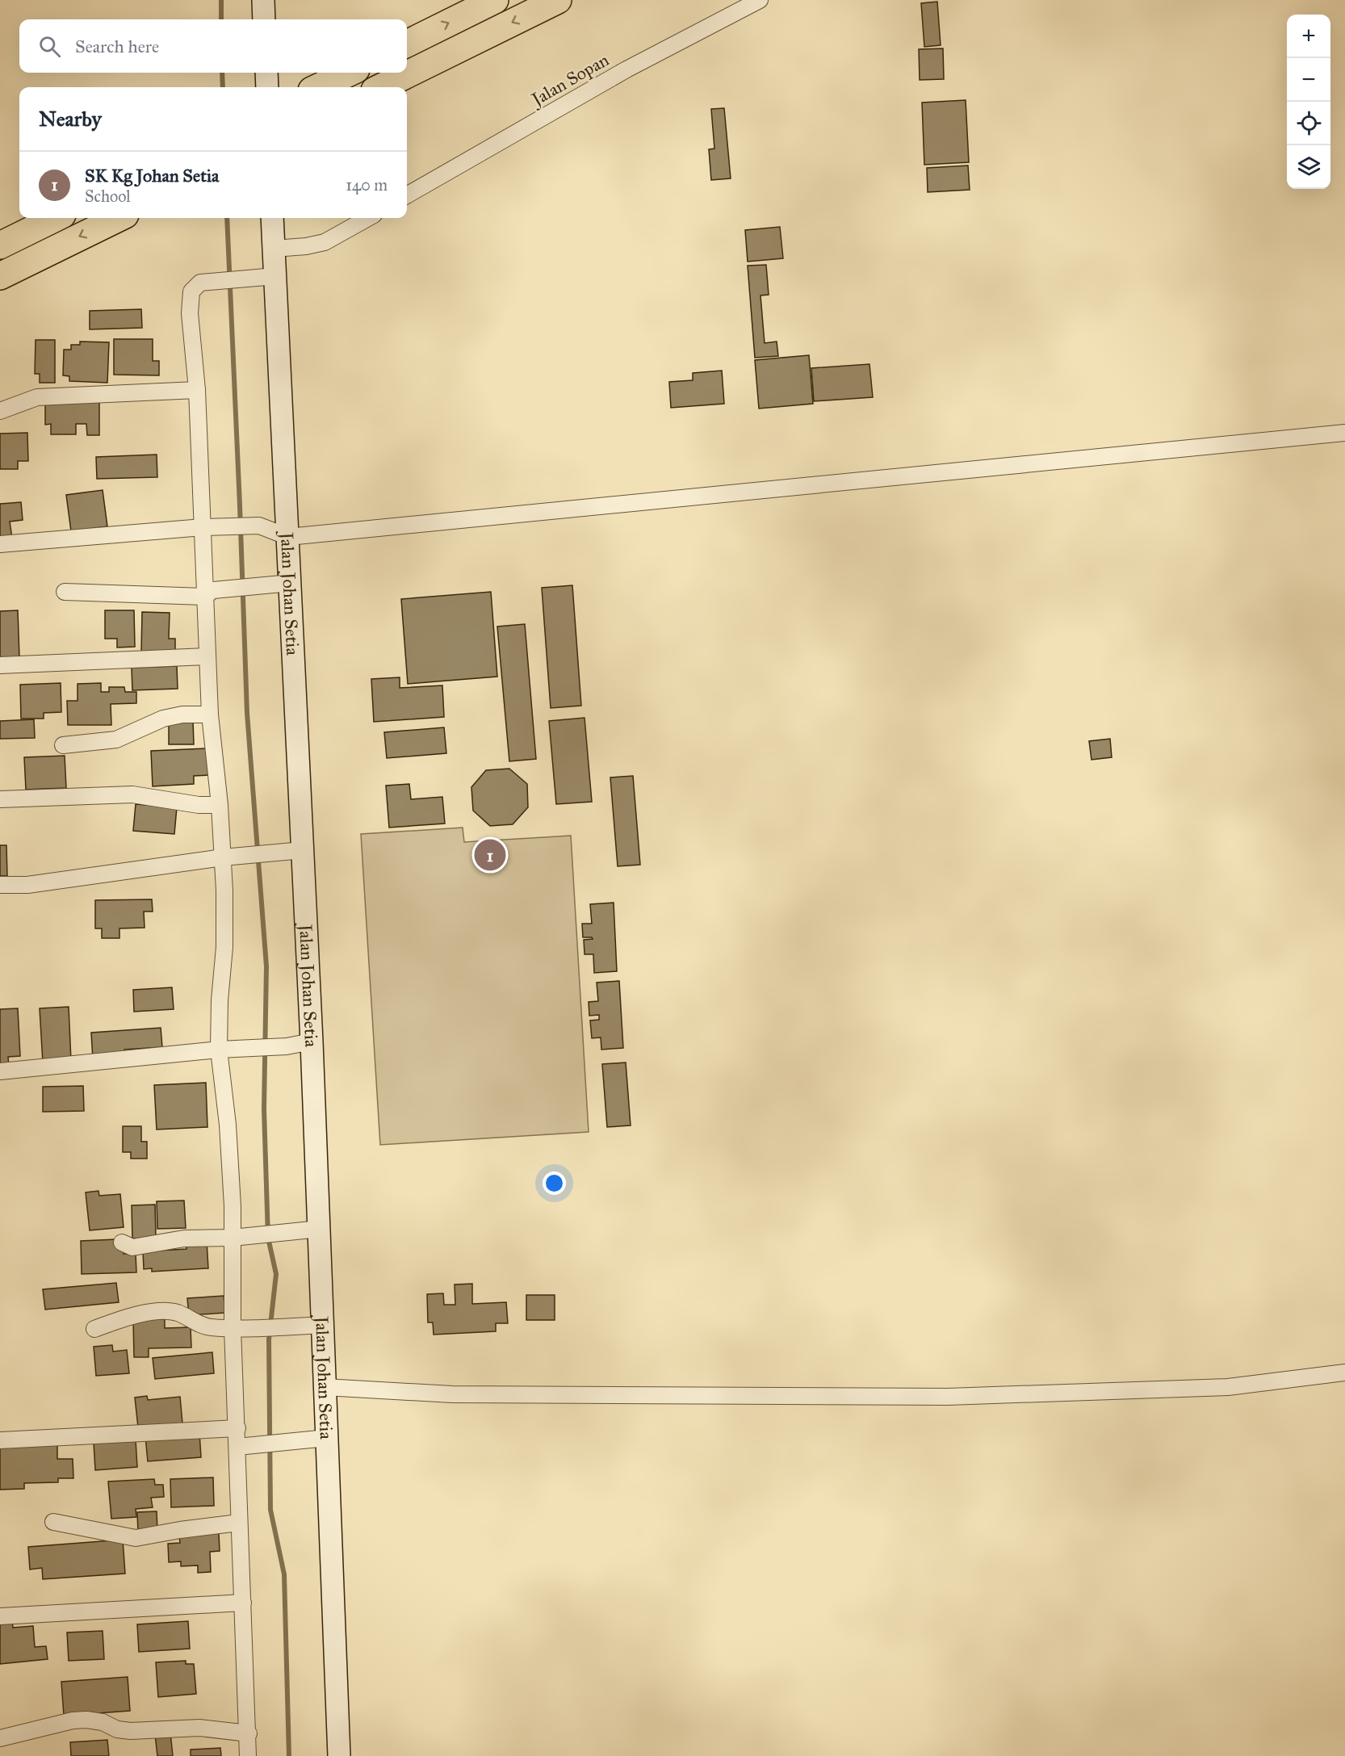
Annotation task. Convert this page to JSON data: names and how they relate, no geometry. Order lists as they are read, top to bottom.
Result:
{
  "streets": {
    "main road": ["Jalan Johan Setia"],
    "street": ["Jalan Sopan"]
  },
  "page": {
    "map_buttons": ["+", "−"],
    "search": "Search here",
    "heading": "Nearby",
    "list": [
      {
        "mark": "1",
        "name": "SK Kg Johan Setia",
        "note": "School",
        "value": "140 m"
      }
    ],
    "pins": "1"
  }
}
